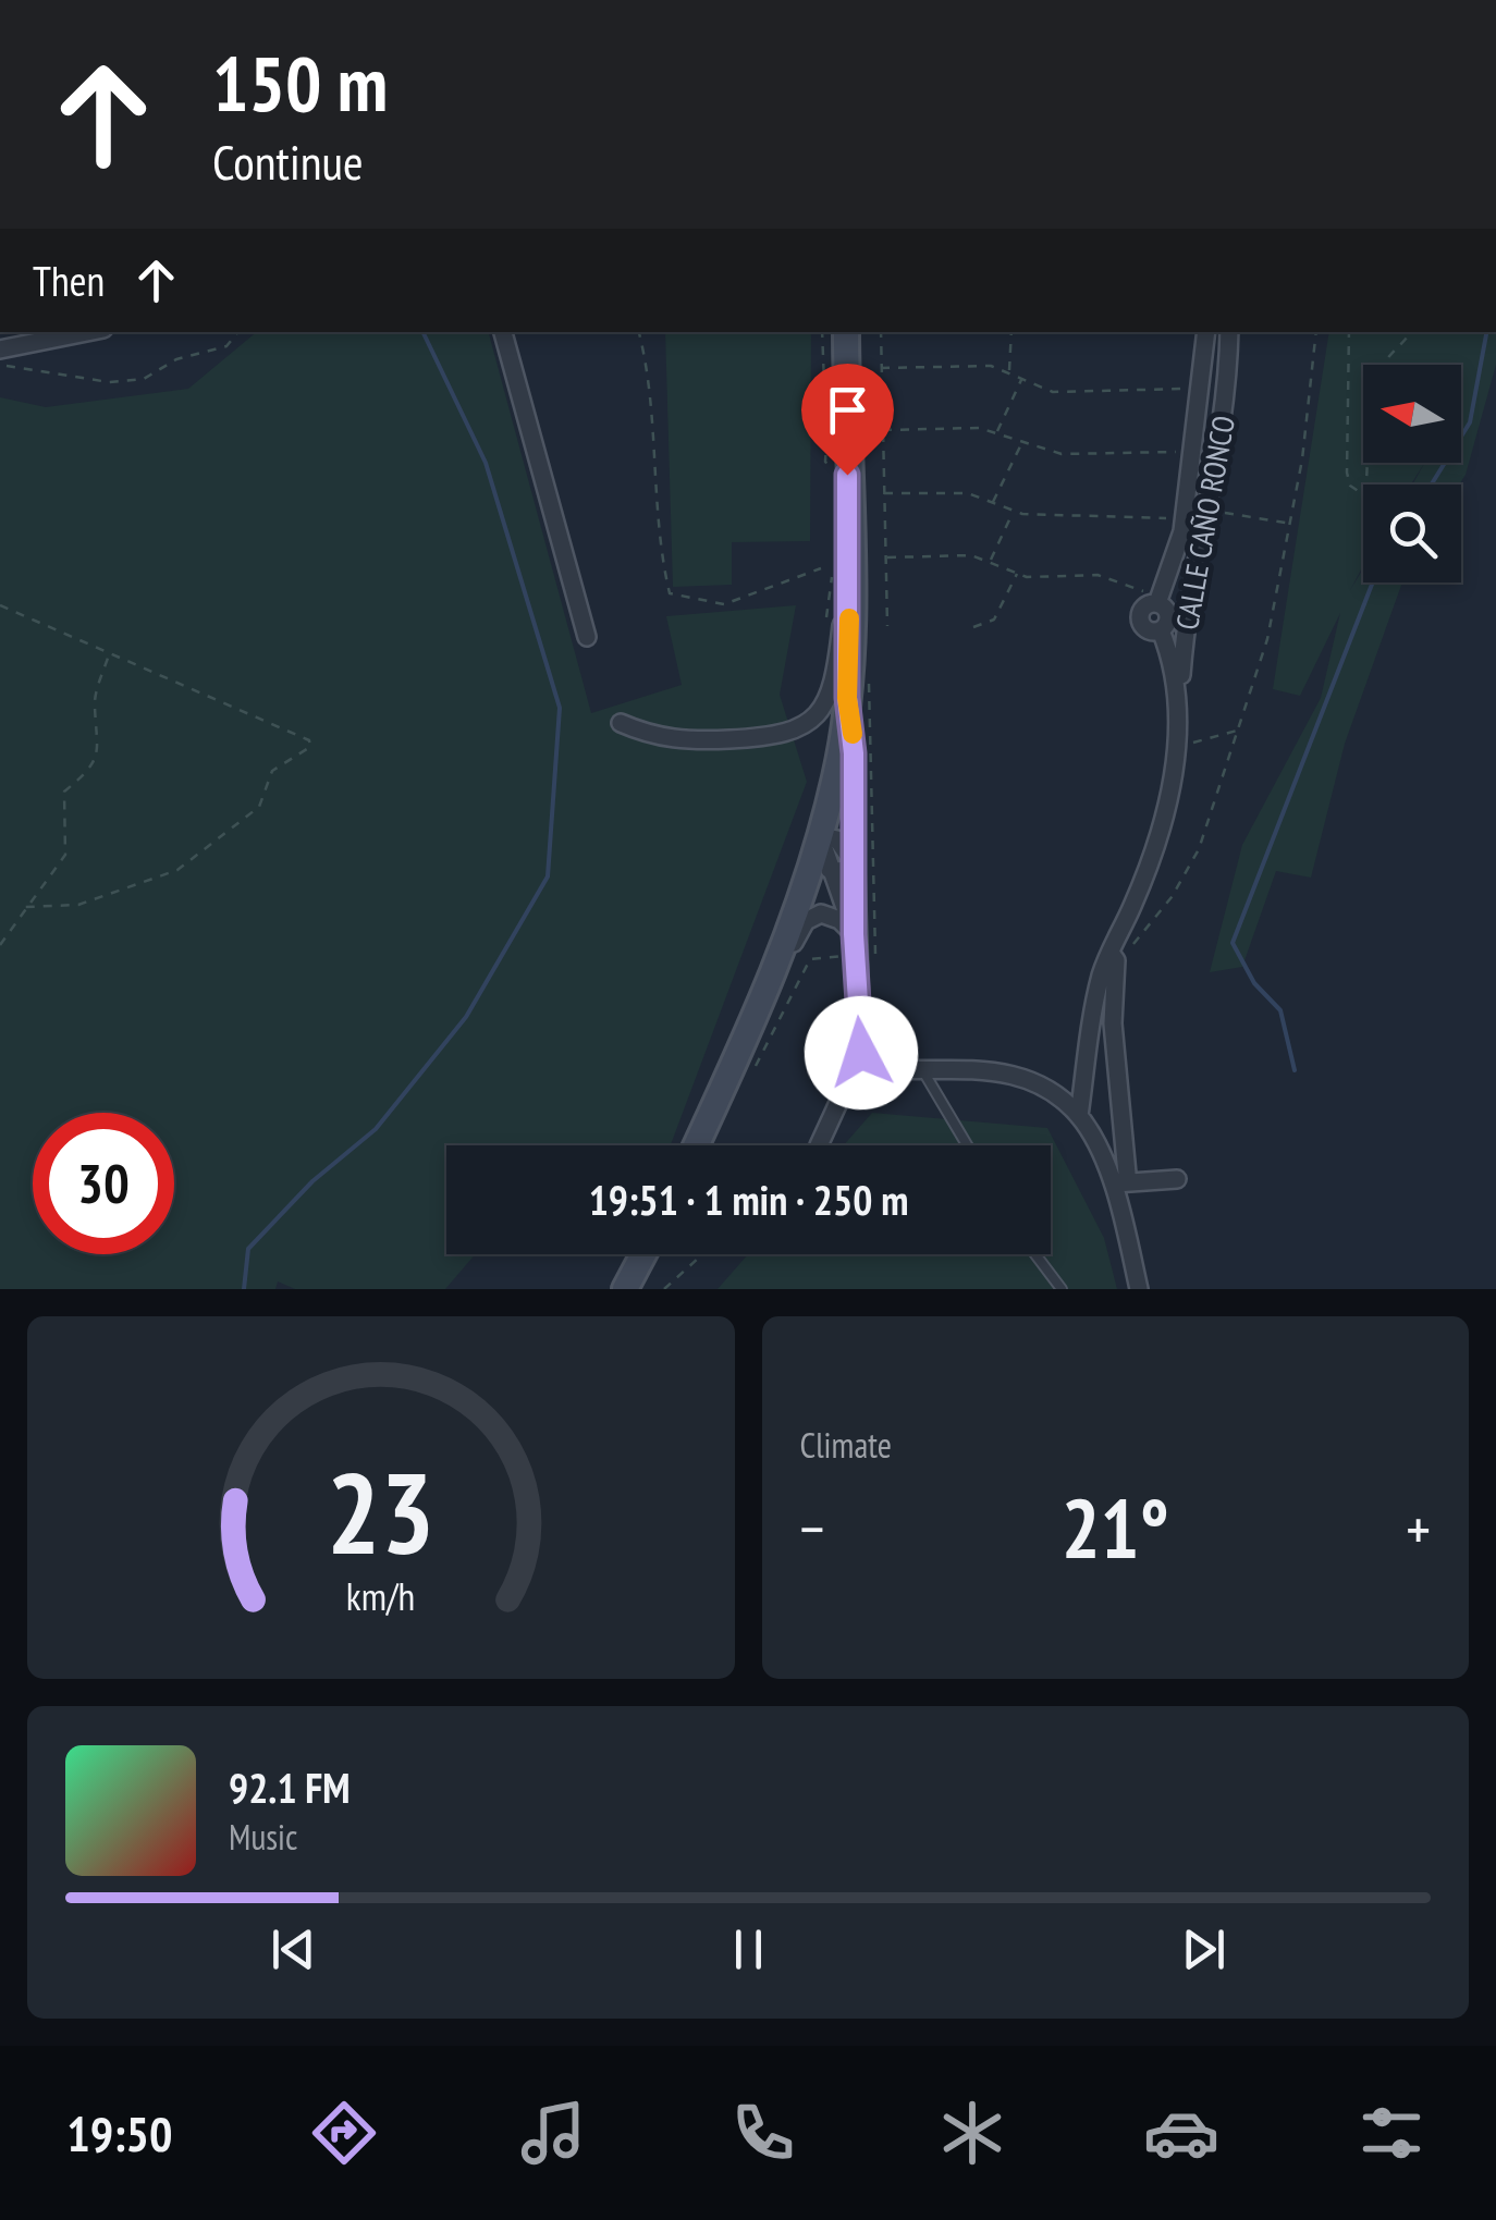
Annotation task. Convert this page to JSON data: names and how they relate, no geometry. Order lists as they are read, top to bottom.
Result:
{
  "streets": {
    "street": ["CALLE CAÑO RONCO"]
  },
  "north": "left",
  "page": {
    "turn": ["150 m", "Continue"],
    "then": "Then",
    "limit": "30",
    "trip": "19:51 · 1 min · 250 m",
    "tile": "Climate",
    "heat": ["−", "21°", "+"],
    "song": ["92.1 FM", "Music"],
    "tabs": "19:50",
    "gauge": ["23", "km/h"]
  }
}
